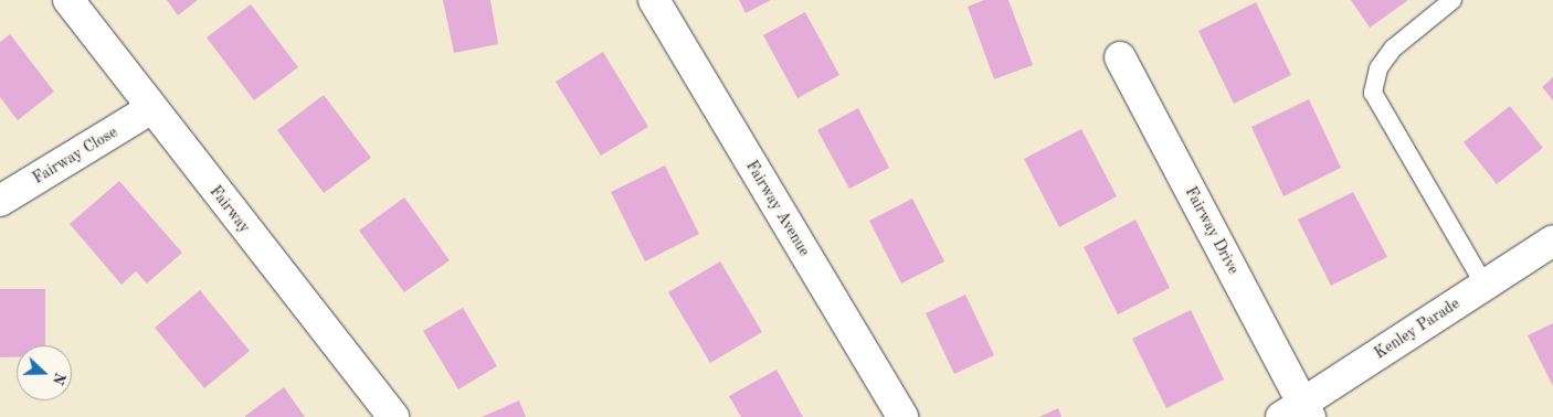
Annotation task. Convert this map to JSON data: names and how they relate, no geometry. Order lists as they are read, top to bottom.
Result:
{
  "streets": {
    "street": [
      "Fairway Close",
      "Fairway Avenue",
      "Fairway",
      "Fairway Drive",
      "Kenley Parade"
    ]
  },
  "crossings": [
    ["Fairway Close", "Fairway"],
    ["Fairway Drive", "Kenley Parade"]
  ],
  "north": "right"
}
